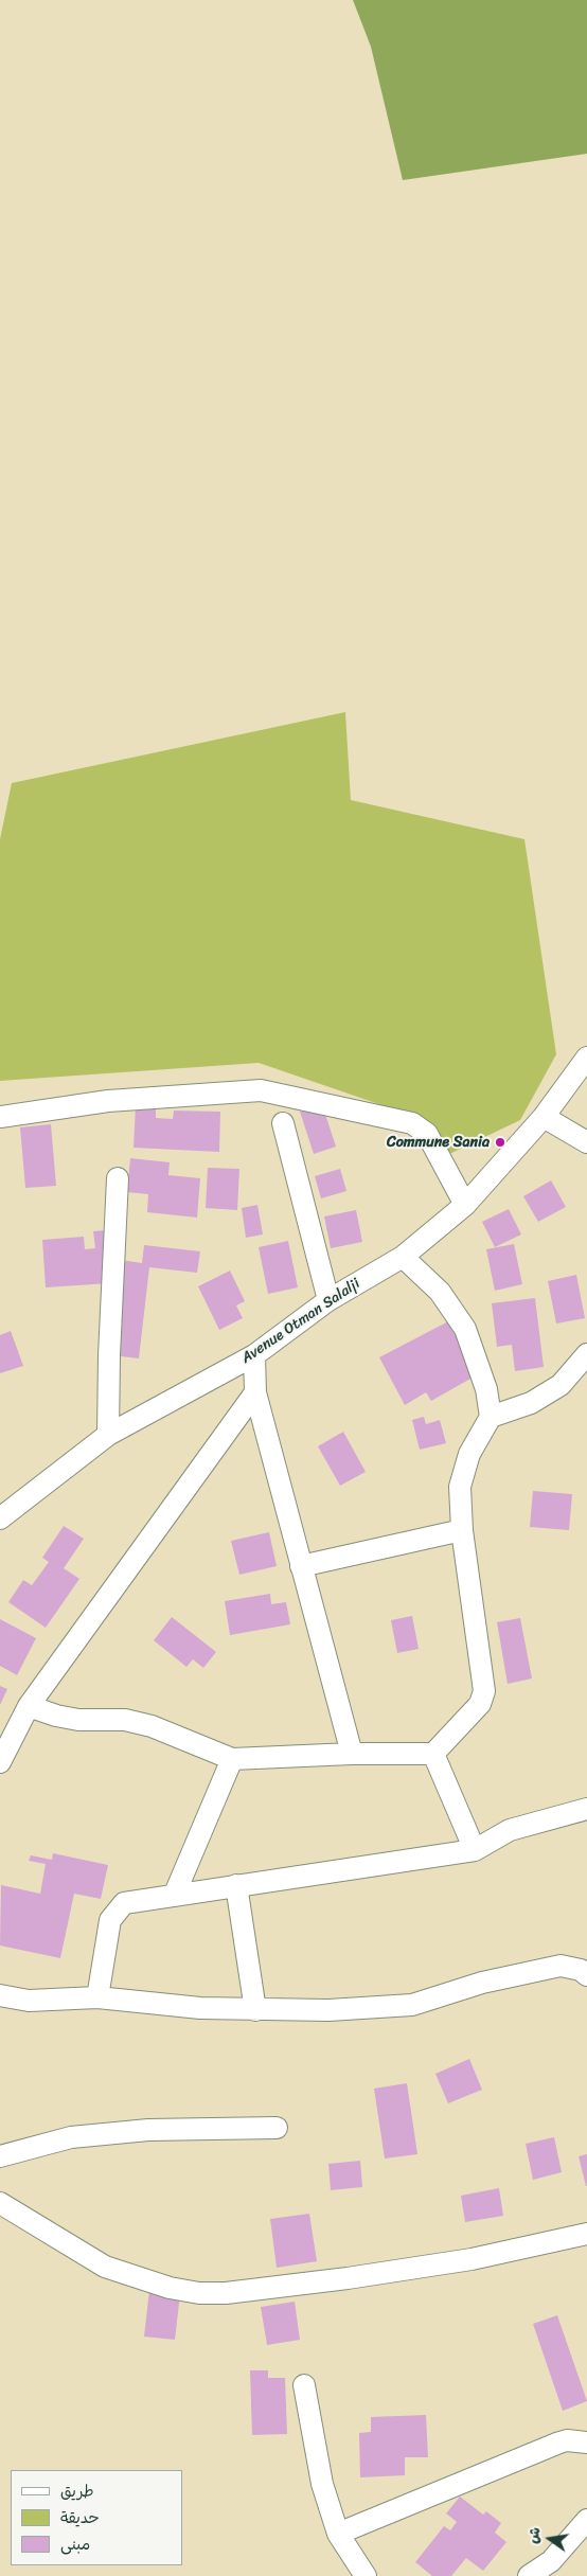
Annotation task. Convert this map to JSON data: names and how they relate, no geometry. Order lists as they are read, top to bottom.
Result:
{
  "streets": {
    "street": ["Avenue Otman Salalji"]
  },
  "places": ["Commune Sania"],
  "legend": ["طريق", "حديقة", "مبنى"],
  "north": "left"
}
